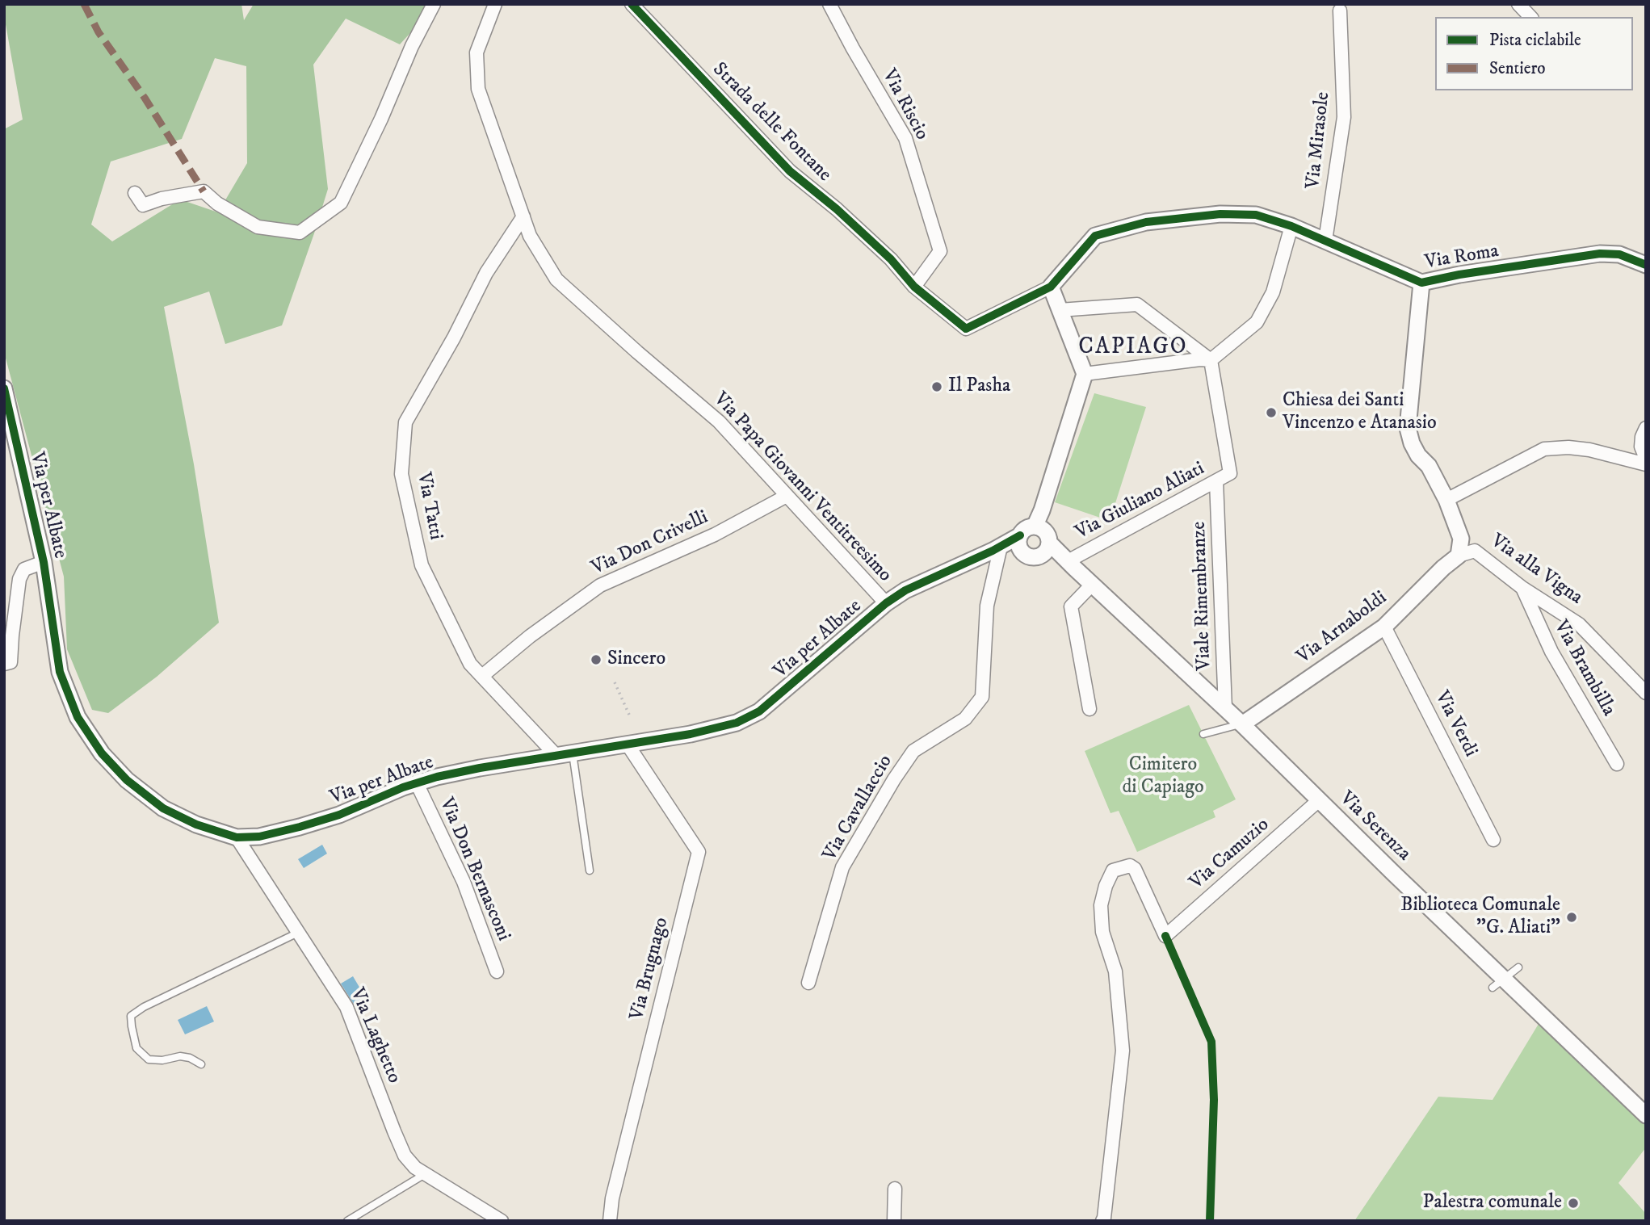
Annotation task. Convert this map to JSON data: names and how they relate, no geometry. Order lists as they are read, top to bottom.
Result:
{
  "streets": {
    "street": [
      "Via Riscio",
      "Strada delle Fontane",
      "Via Mirasole",
      "Via Roma",
      "Via Papa Giovanni Ventitreesimo",
      "Via Giuliano Aliati",
      "Via per Albate",
      "Via Tatti",
      "Via Don Crivelli",
      "Via alla Vigna",
      "Viale Rimembranze",
      "Via Arnaboldi",
      "Via Brambilla",
      "Via Verdi",
      "Via Cavallaccio",
      "Via Serenza",
      "Via Camuzio",
      "Via Don Bernasconi",
      "Via Brugnago",
      "Via Laghetto"
    ]
  },
  "crossings": [
    ["Via Riscio", "Strada delle Fontane"],
    ["Strada delle Fontane", "Via Roma"],
    ["Via Mirasole", "Via Roma"],
    ["Via Roma", "Via alla Vigna"],
    ["Via Papa Giovanni Ventitreesimo", "Via per Albate"],
    ["Via Papa Giovanni Ventitreesimo", "Via Tatti"],
    ["Via Papa Giovanni Ventitreesimo", "Via Don Crivelli"],
    ["Via Giuliano Aliati", "Viale Rimembranze"],
    ["Via Giuliano Aliati", "Via Serenza"],
    ["Via per Albate", "Via Tatti"],
    ["Via per Albate", "Via Cavallaccio"],
    ["Via per Albate", "Via Serenza"],
    ["Via per Albate", "Via Don Bernasconi"],
    ["Via per Albate", "Via Brugnago"],
    ["Via per Albate", "Via Laghetto"],
    ["Via Tatti", "Via Don Crivelli"],
    ["Via alla Vigna", "Via Arnaboldi"],
    ["Via alla Vigna", "Via Brambilla"],
    ["Viale Rimembranze", "Via Serenza"],
    ["Via Arnaboldi", "Via Verdi"],
    ["Via Arnaboldi", "Via Serenza"],
    ["Via Serenza", "Via Camuzio"]
  ],
  "districts": ["CAPIAGO"],
  "parks": ["Cimitero di Capiago"],
  "places": [
    "Il Pasha",
    "Chiesa dei Santi Vincenzo e Atanasio",
    "Sincero",
    "Biblioteca Comunale \"G. Aliati\"",
    "Palestra comunale"
  ],
  "legend": ["Pista ciclabile", "Sentiero"]
}
